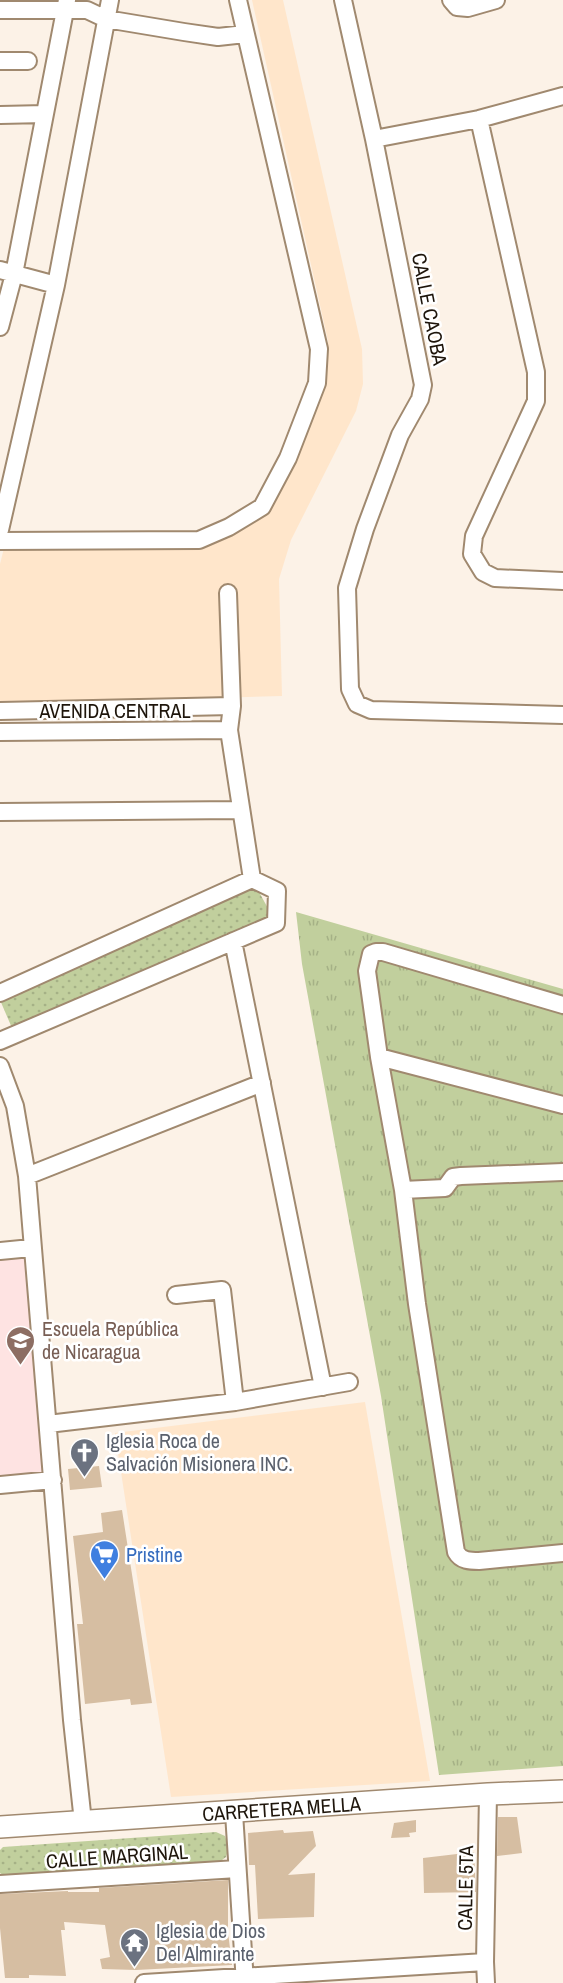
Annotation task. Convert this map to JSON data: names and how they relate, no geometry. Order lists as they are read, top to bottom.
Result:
{
  "streets": {
    "main road": ["CARRETERA MELLA"],
    "street": [
      "CALLE CAOBA",
      "AVENIDA CENTRAL",
      "CALLE MARGINAL",
      "CALLE 5TA"
    ]
  },
  "crossings": [
    ["CARRETERA MELLA", "CALLE 5TA"]
  ],
  "places": {
    "school or university": ["Escuela República de Nicaragua"],
    "church": ["Iglesia Roca de Salvación Misionera INC."],
    "supermarket": ["Pristine"],
    "temple": ["Iglesia de Dios Del Almirante"]
  }
}
